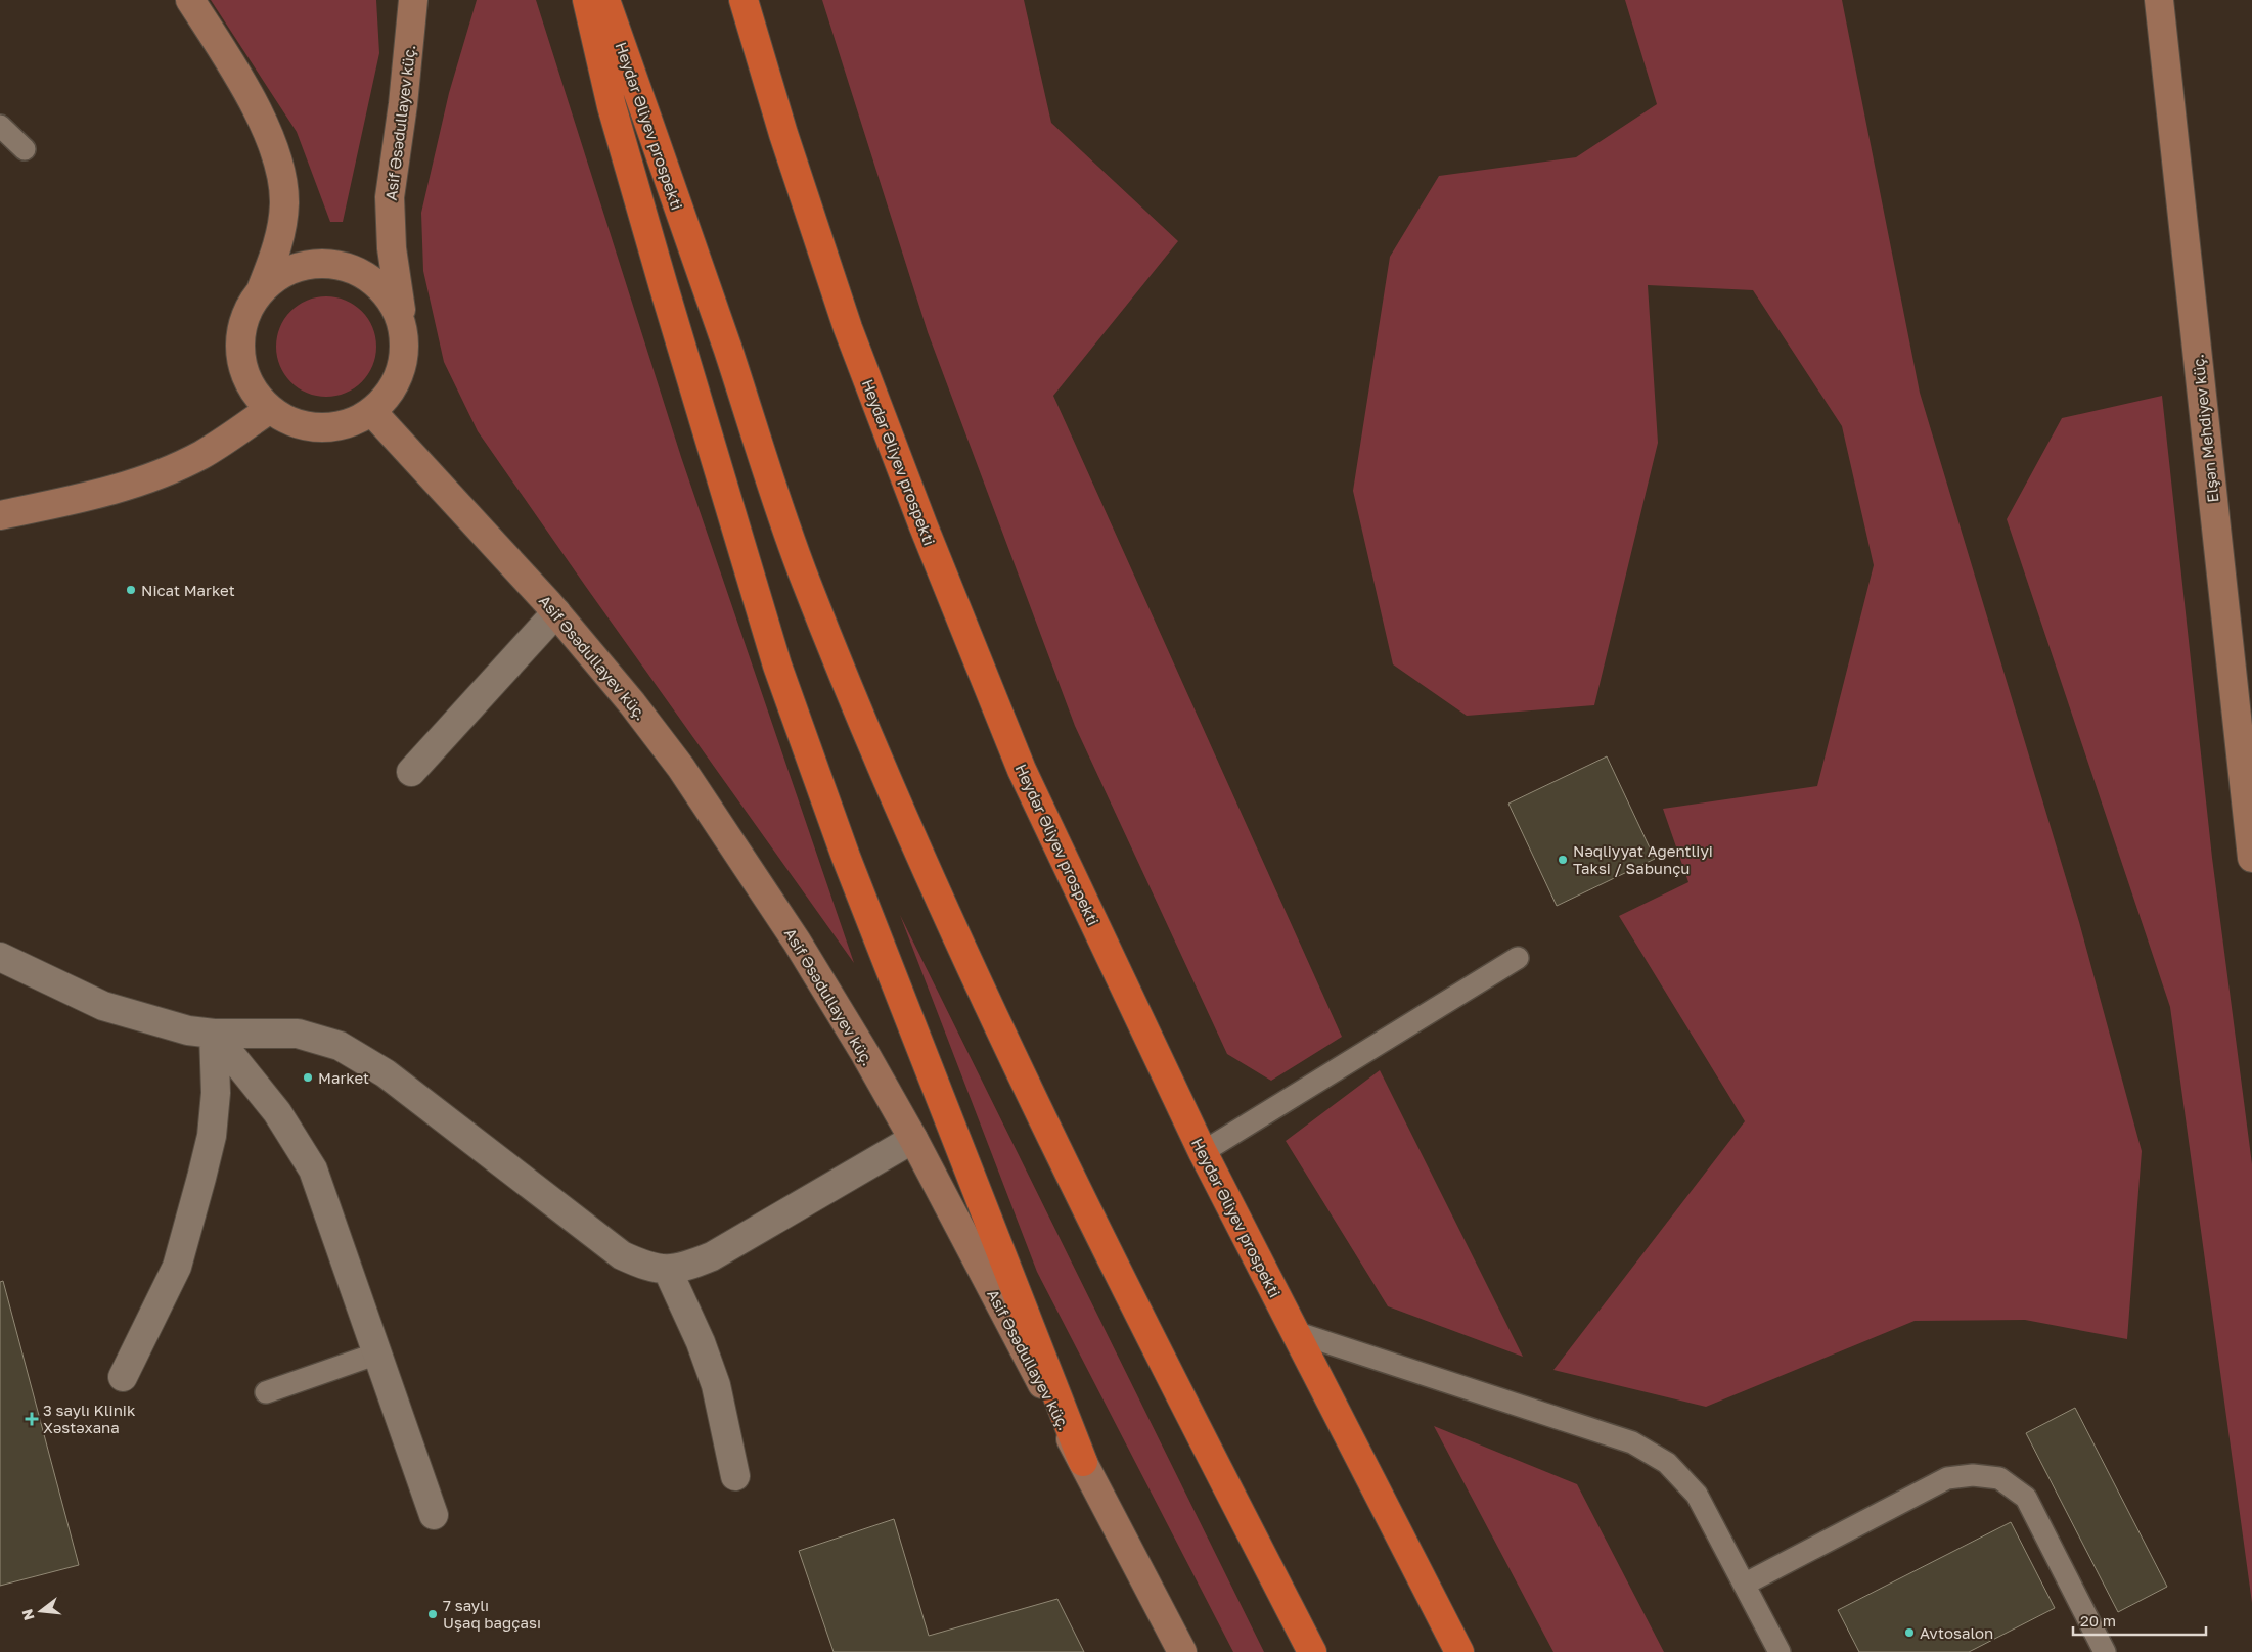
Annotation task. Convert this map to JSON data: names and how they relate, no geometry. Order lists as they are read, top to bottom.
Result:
{
  "streets": {
    "highway": ["Heydər Əliyev prospekti"],
    "main road": ["Asif Əsədullayev küç.", "Elşən Mehdiyev küç."]
  },
  "places": {
    "other": [
      "Nicat Market",
      "Nəqliyyat Agentliyi Taksi / Sabunçu",
      "Market",
      "7 saylı Uşaq bağçası",
      "Avtosalon"
    ],
    "health": ["3 saylı Klinik Xəstəxana"]
  },
  "scale_bar": "20 m",
  "north": "left"
}
